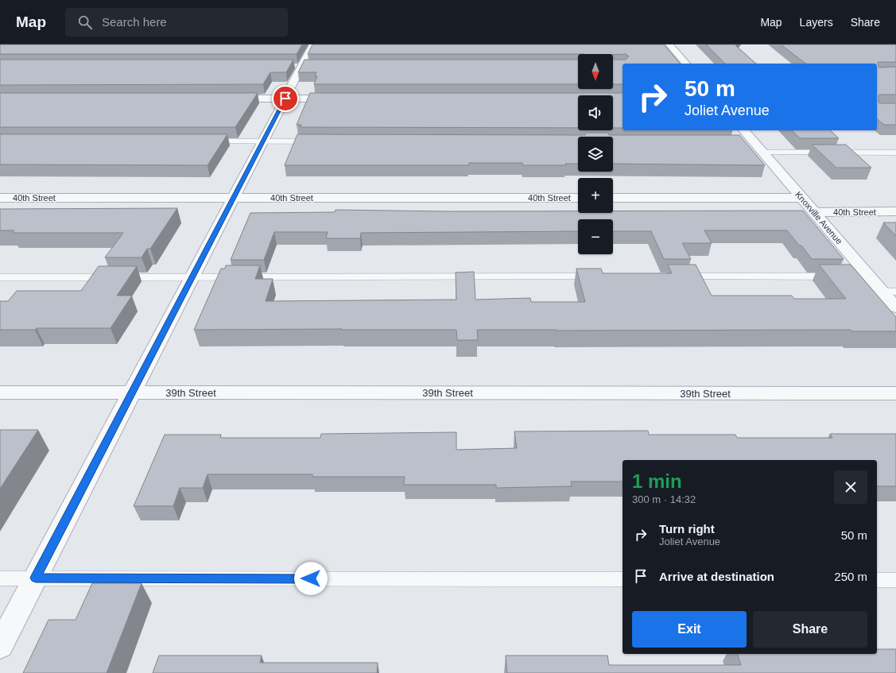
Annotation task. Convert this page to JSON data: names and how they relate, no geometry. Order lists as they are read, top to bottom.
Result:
{
  "streets": {
    "street": ["40th Street", "Knoxville Avenue", "39th Street"]
  },
  "crossings": [
    ["40th Street", "Knoxville Avenue"]
  ],
  "north": "bottom",
  "page": {
    "header": "Map",
    "search": "Search here",
    "nav": ["Map", "Layers", "Share"],
    "map_buttons": ["+", "−"],
    "turn": ["50 m", "Joliet Avenue"],
    "heading": ["1 min", "300 m · 14:32"],
    "list": [
      {
        "name": "Turn right",
        "note": "Joliet Avenue",
        "value": "50 m"
      },
      {
        "name": "Arrive at destination",
        "value": "250 m"
      }
    ],
    "buttons": ["Exit", "Share"]
  }
}
